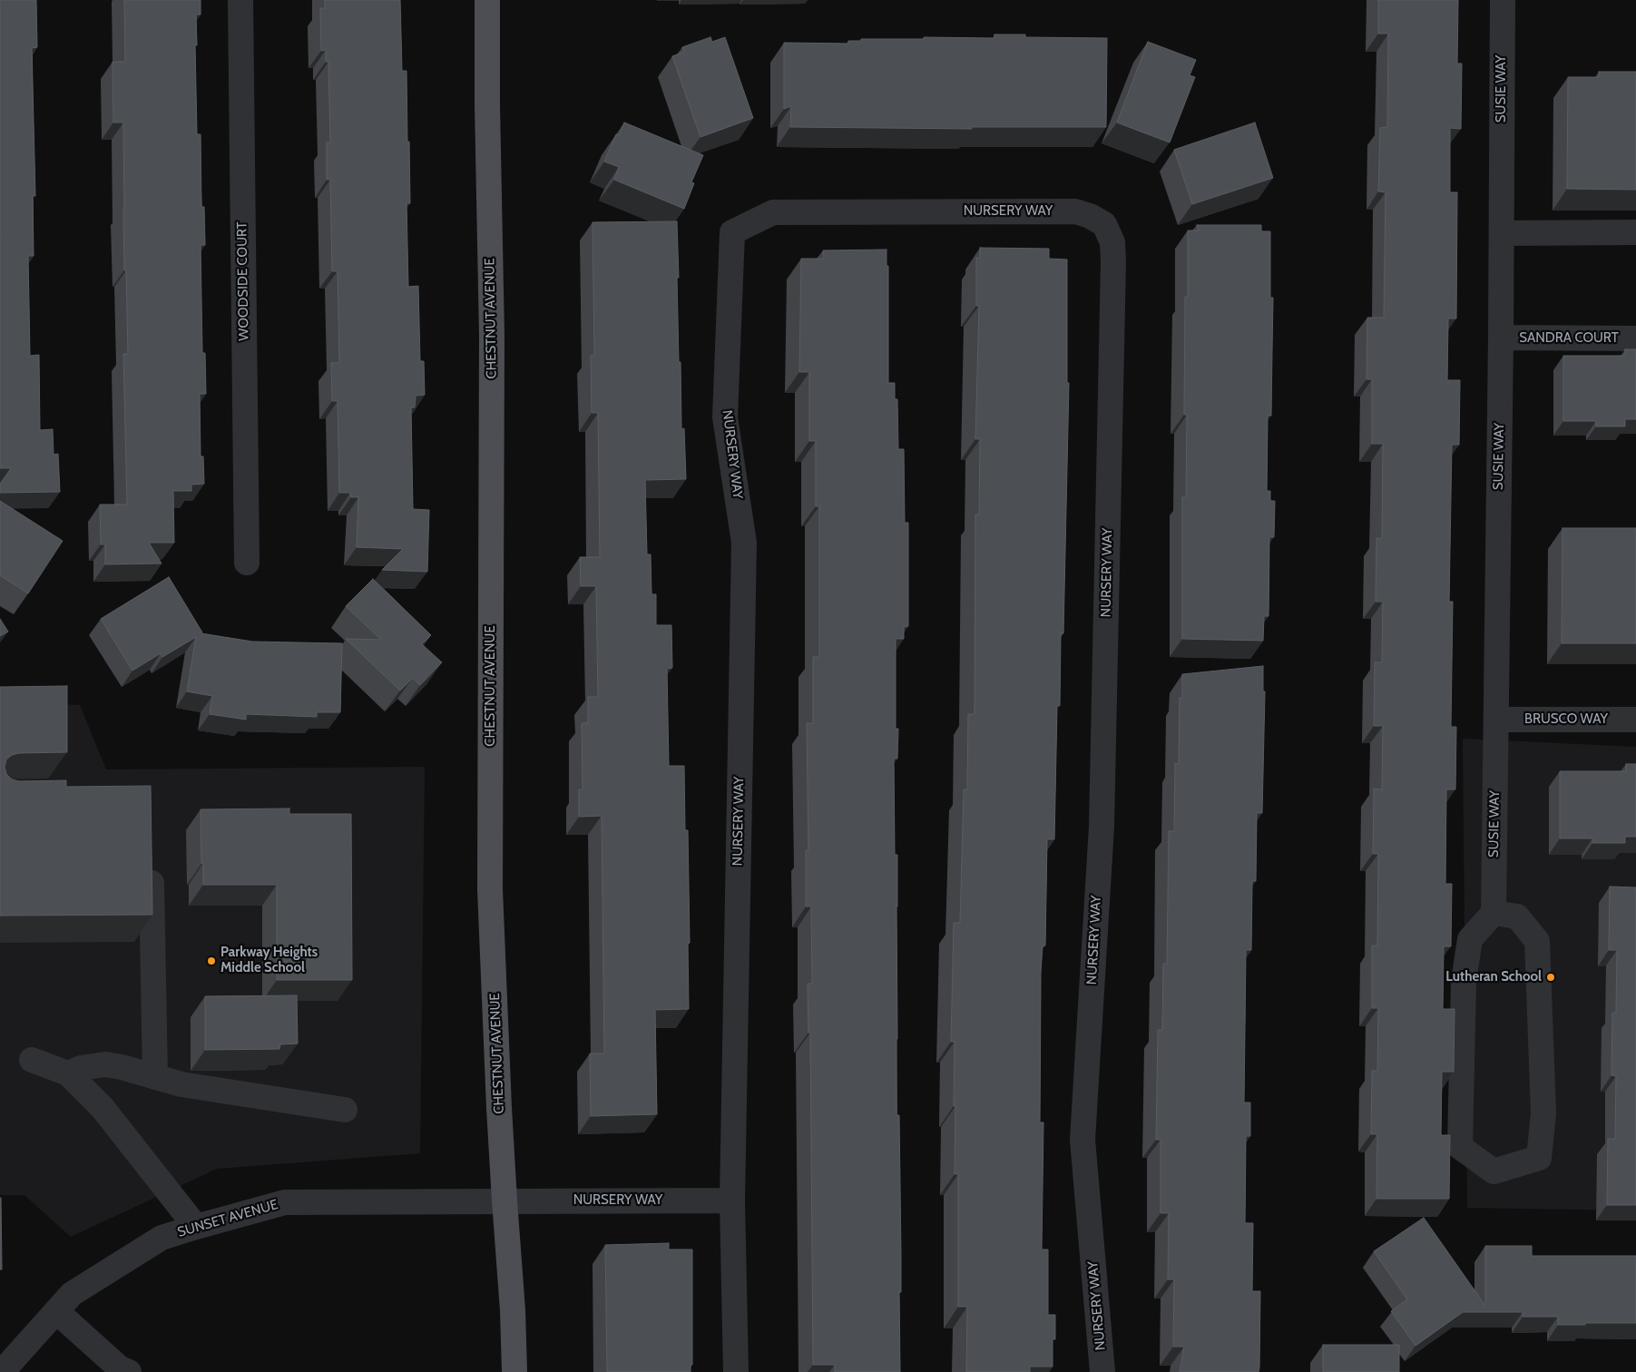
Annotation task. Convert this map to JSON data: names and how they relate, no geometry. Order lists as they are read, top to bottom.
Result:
{
  "streets": {
    "main road": ["CHESTNUT AVENUE"],
    "street": [
      "SUSIE WAY",
      "NURSERY WAY",
      "WOODSIDE COURT",
      "SANDRA COURT",
      "BRUSCO WAY",
      "SUNSET AVENUE"
    ]
  },
  "crossings": [
    ["SUSIE WAY", "SANDRA COURT"],
    ["SUSIE WAY", "BRUSCO WAY"],
    ["NURSERY WAY", "CHESTNUT AVENUE"],
    ["NURSERY WAY", "SUNSET AVENUE"],
    ["CHESTNUT AVENUE", "SUNSET AVENUE"]
  ],
  "places": ["Parkway Heights Middle School", "Lutheran School"]
}
